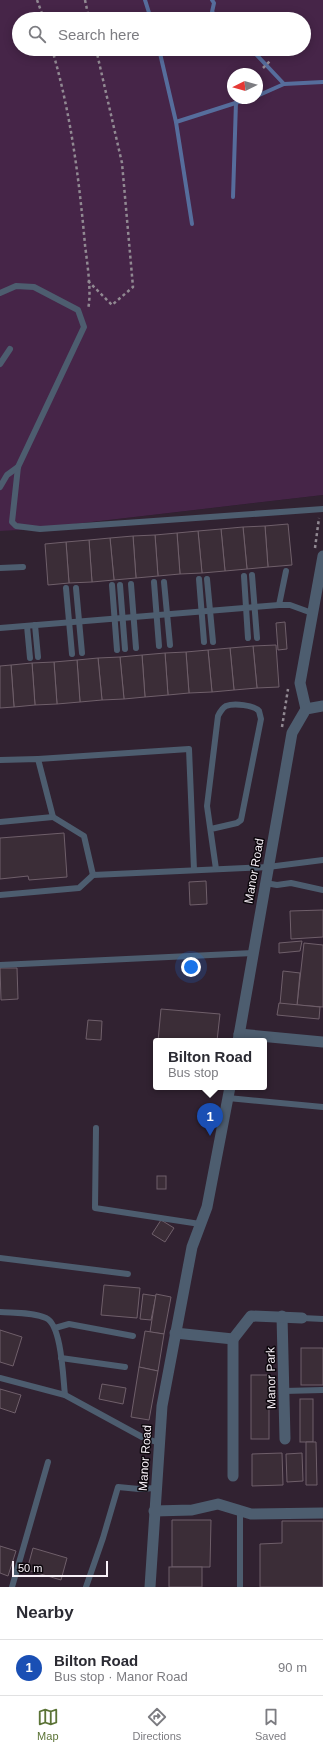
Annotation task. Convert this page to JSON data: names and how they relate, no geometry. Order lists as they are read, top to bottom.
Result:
{
  "streets": {
    "street": ["Manor Road", "Manor Park"]
  },
  "scale_bar": "50 m",
  "north": "left",
  "page": {
    "search": "Search here",
    "popup": ["Bilton Road", "Bus stop"],
    "pins": "1",
    "scale": "50 m",
    "heading": "Nearby",
    "list": [
      {
        "mark": "1",
        "name": "Bilton Road",
        "note": "Bus stop · Manor Road",
        "value": "90 m"
      }
    ],
    "nav": ["Map", "Directions", "Saved"]
  }
}
